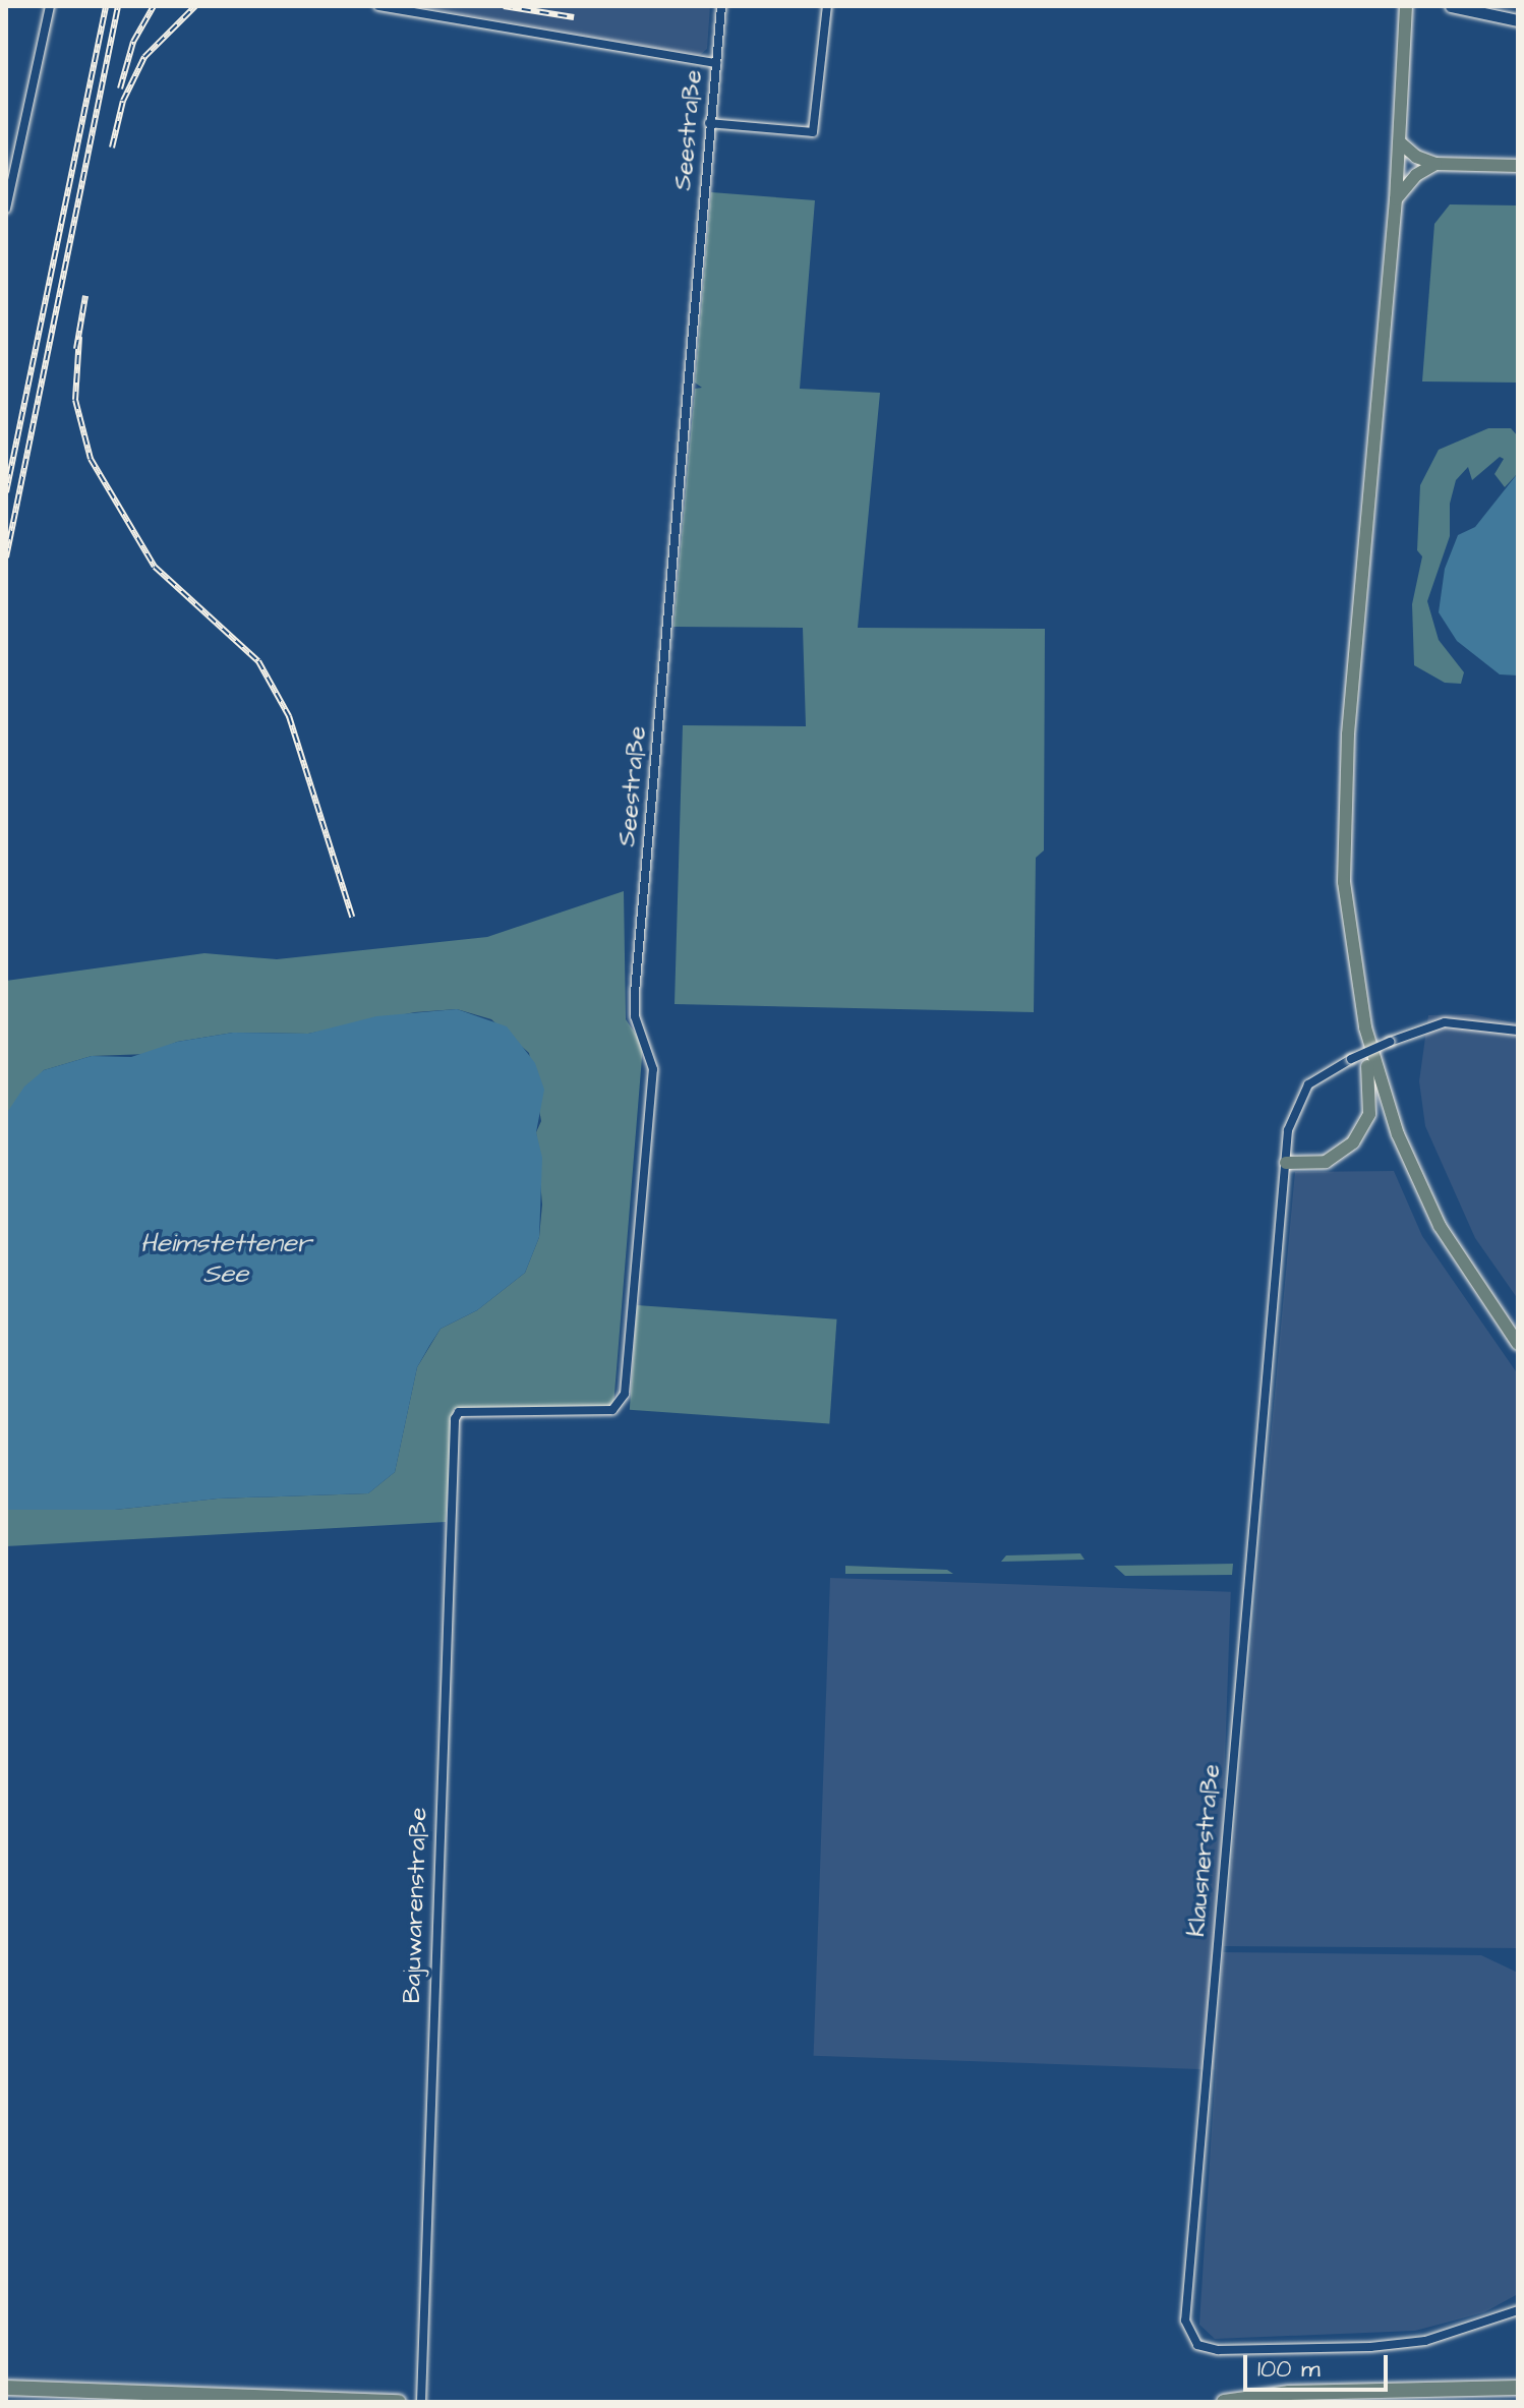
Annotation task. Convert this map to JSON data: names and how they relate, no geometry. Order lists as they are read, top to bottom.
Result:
{
  "streets": {
    "street": ["Seestraße", "Klausnerstraße", "Bajuwarenstraße"]
  },
  "crossings": [
    ["Seestraße", "Bajuwarenstraße"]
  ],
  "water": ["Heimstettener See"],
  "scale_bar": "100 m"
}
